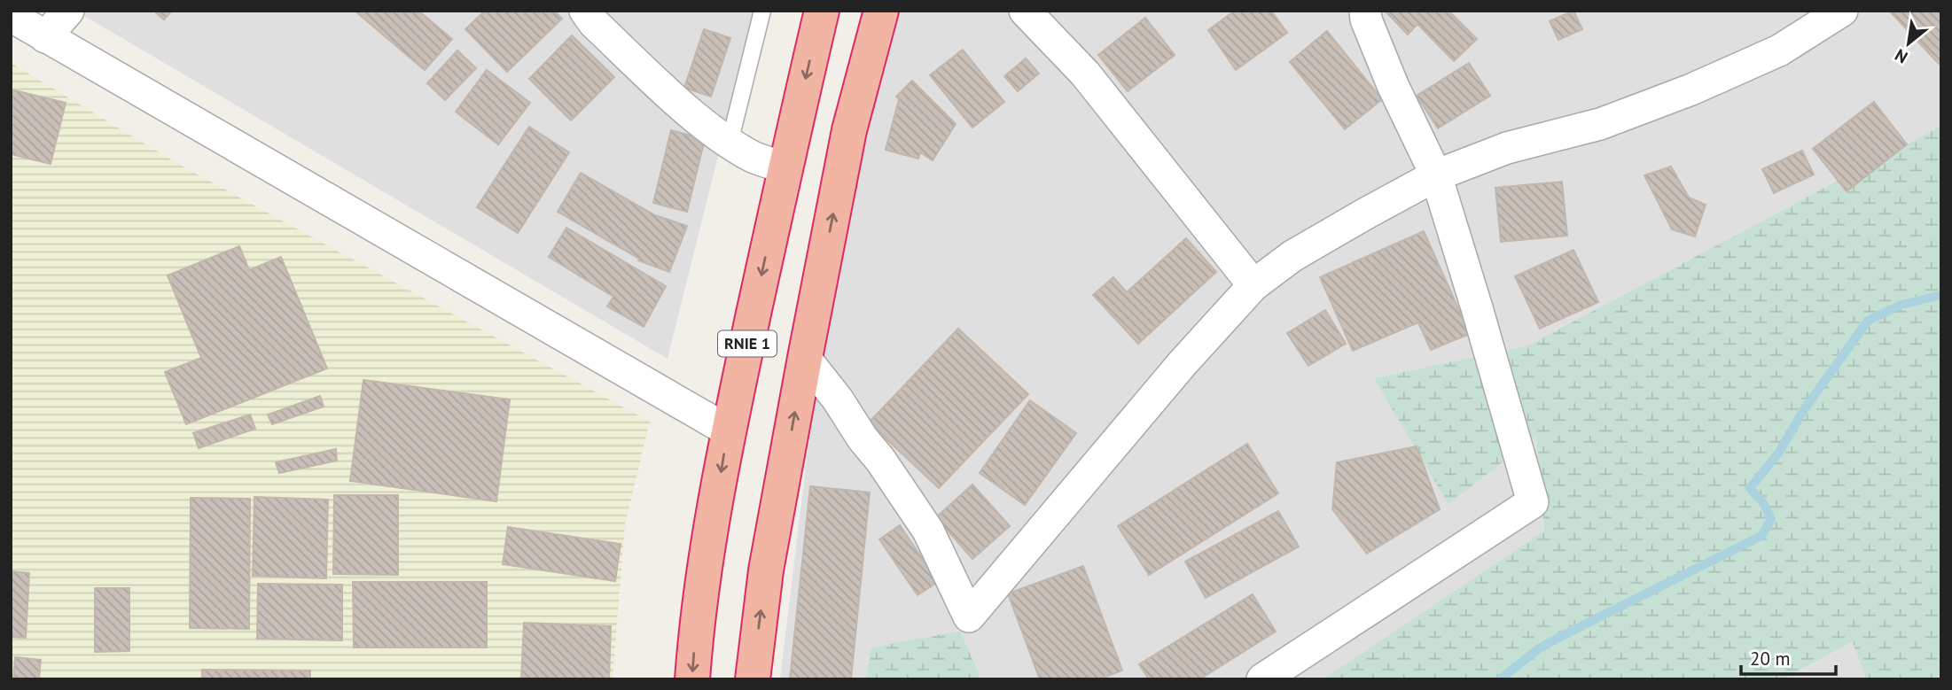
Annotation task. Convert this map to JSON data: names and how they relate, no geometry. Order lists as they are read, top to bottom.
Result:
{
  "streets": {
    "highway": ["RNIE 1"]
  },
  "scale_bar": "20 m",
  "north": "bottom left"
}
